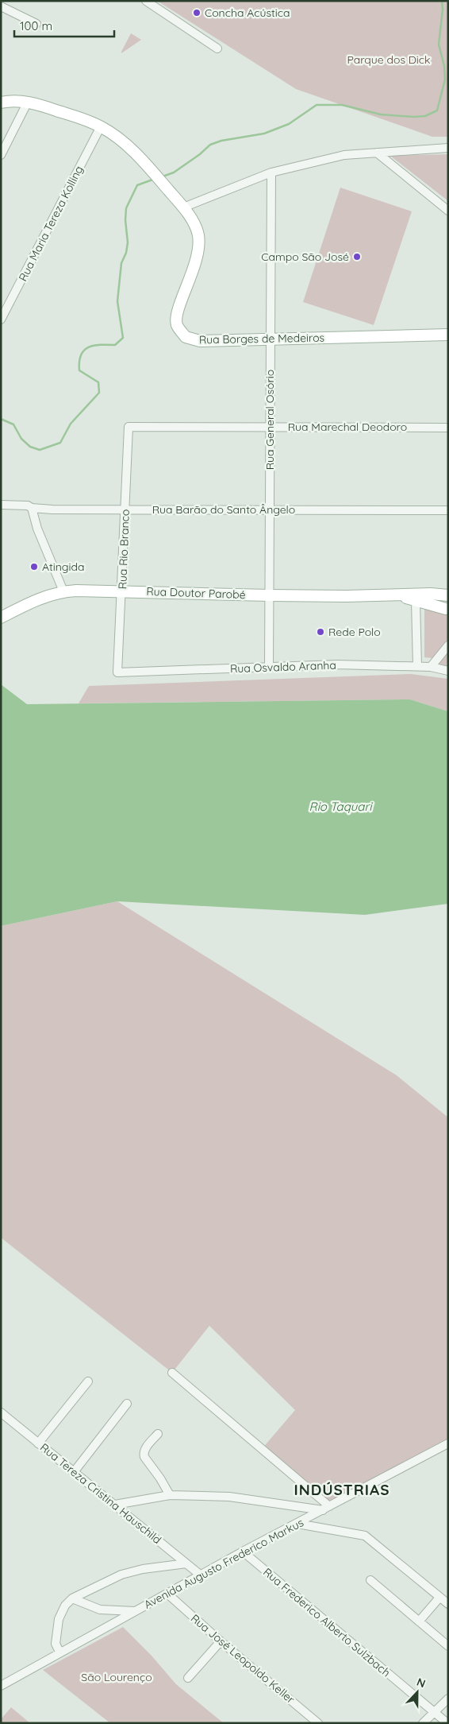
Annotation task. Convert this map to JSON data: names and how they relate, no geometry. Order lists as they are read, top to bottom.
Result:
{
  "streets": {
    "main road": ["Rua Borges de Medeiros", "Rua Doutor Parobé"],
    "street": [
      "Rua Maria Tereza Kolling",
      "Rua General Osório",
      "Rua Marechal Deodoro",
      "Rua Barão do Santo Ângelo",
      "Rua Rio Branco",
      "Rua Osvaldo Aranha",
      "Rua Tereza Cristina Hauschild",
      "Avenida Augusto Frederico Markus",
      "Rua Frederico Alberto Sulzbach",
      "Rua José Leopoldo Keller"
    ]
  },
  "crossings": [
    ["Rua Maria Tereza Kolling", "Rua Borges de Medeiros"],
    ["Rua Borges de Medeiros", "Rua General Osório"],
    ["Rua General Osório", "Rua Marechal Deodoro"],
    ["Rua General Osório", "Rua Barão do Santo Ângelo"],
    ["Rua General Osório", "Rua Doutor Parobé"],
    ["Rua General Osório", "Rua Osvaldo Aranha"],
    ["Rua Marechal Deodoro", "Rua Rio Branco"],
    ["Rua Barão do Santo Ângelo", "Rua Rio Branco"],
    ["Rua Rio Branco", "Rua Doutor Parobé"],
    ["Rua Rio Branco", "Rua Osvaldo Aranha"],
    ["Rua Tereza Cristina Hauschild", "Avenida Augusto Frederico Markus"],
    ["Avenida Augusto Frederico Markus", "Rua Frederico Alberto Sulzbach"],
    ["Avenida Augusto Frederico Markus", "Rua José Leopoldo Keller"]
  ],
  "districts": ["INDÚSTRIAS"],
  "water": ["Rio Taquari"],
  "parks": ["Parque dos Dick", "São Lourenço"],
  "places": [
    "Concha Acústica",
    "Campo São José",
    "Atingida",
    "Rede Polo"
  ],
  "scale_bar": "100 m",
  "north": "top"
}
